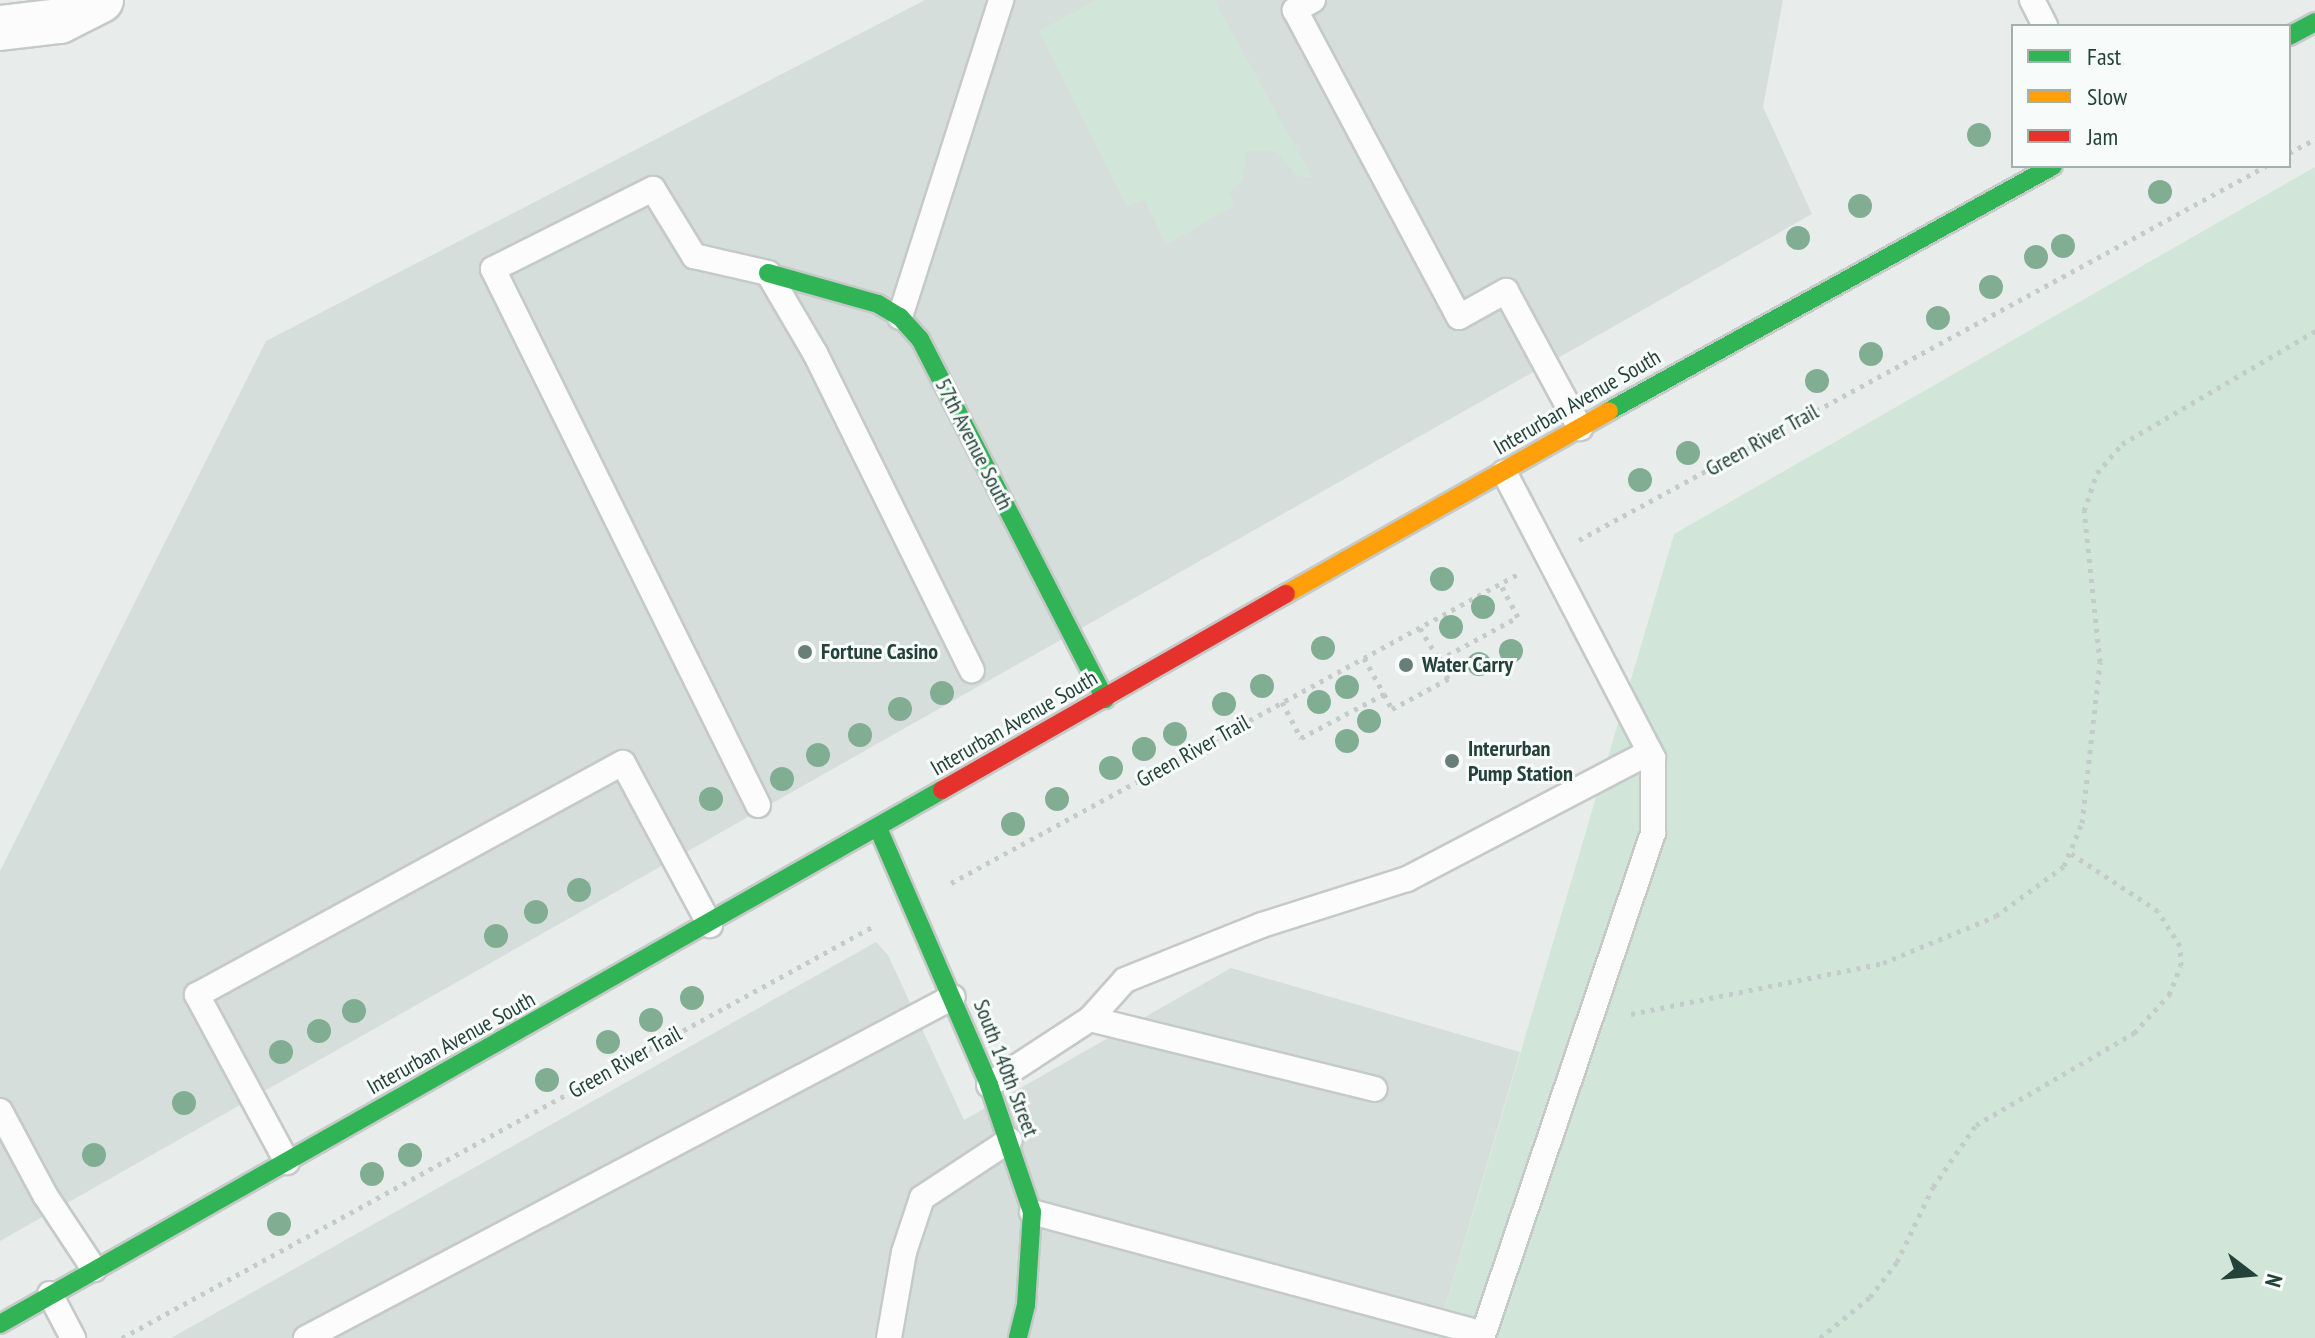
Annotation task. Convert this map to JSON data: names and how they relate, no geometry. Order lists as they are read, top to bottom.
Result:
{
  "streets": {
    "main road": ["Interurban Avenue South", "57th Avenue South", "South 140th Street"],
    "path": ["Green River Trail"]
  },
  "crossings": [
    ["Interurban Avenue South", "57th Avenue South"],
    ["Interurban Avenue South", "South 140th Street"],
    ["Green River Trail", "South 140th Street"]
  ],
  "places": ["Fortune Casino", "Water Carry", "Interurban Pump Station"],
  "legend": ["Fast", "Slow", "Jam"],
  "north": "right"
}
